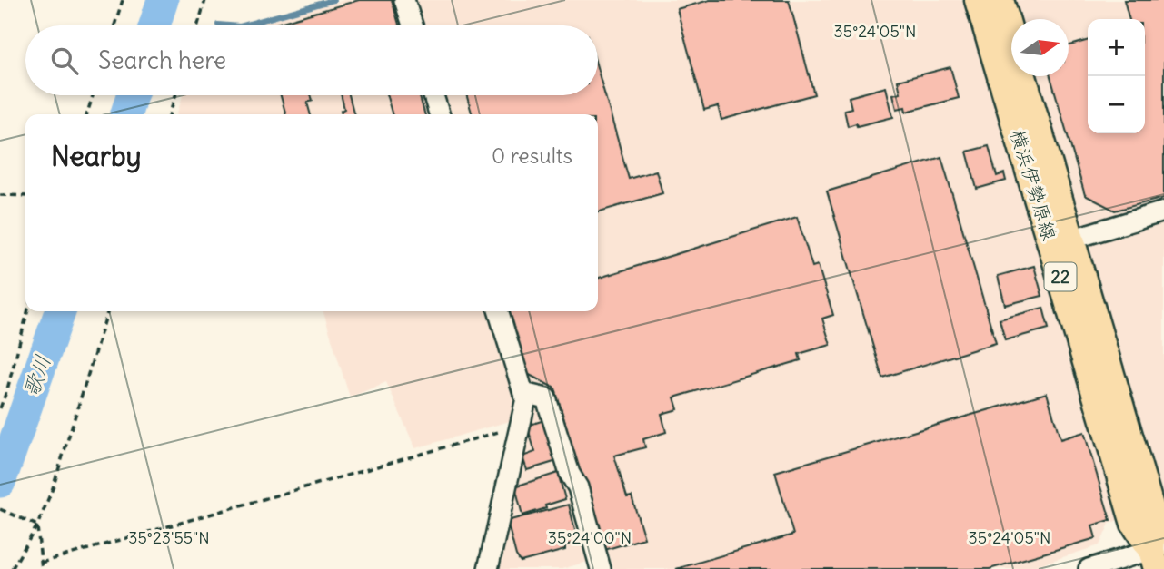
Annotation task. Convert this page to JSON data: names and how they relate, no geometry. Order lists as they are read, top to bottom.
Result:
{
  "streets": {
    "main road": ["横浜伊勢原線", "22"]
  },
  "water": ["歌川"],
  "north": "right",
  "page": {
    "map_buttons": ["+", "−"],
    "search": "Search here",
    "heading": ["Nearby", "0 results"]
  },
  "coordinates": ["35°24'05\"N", "35°23'55\"N", "35°24'00\"N"]
}
